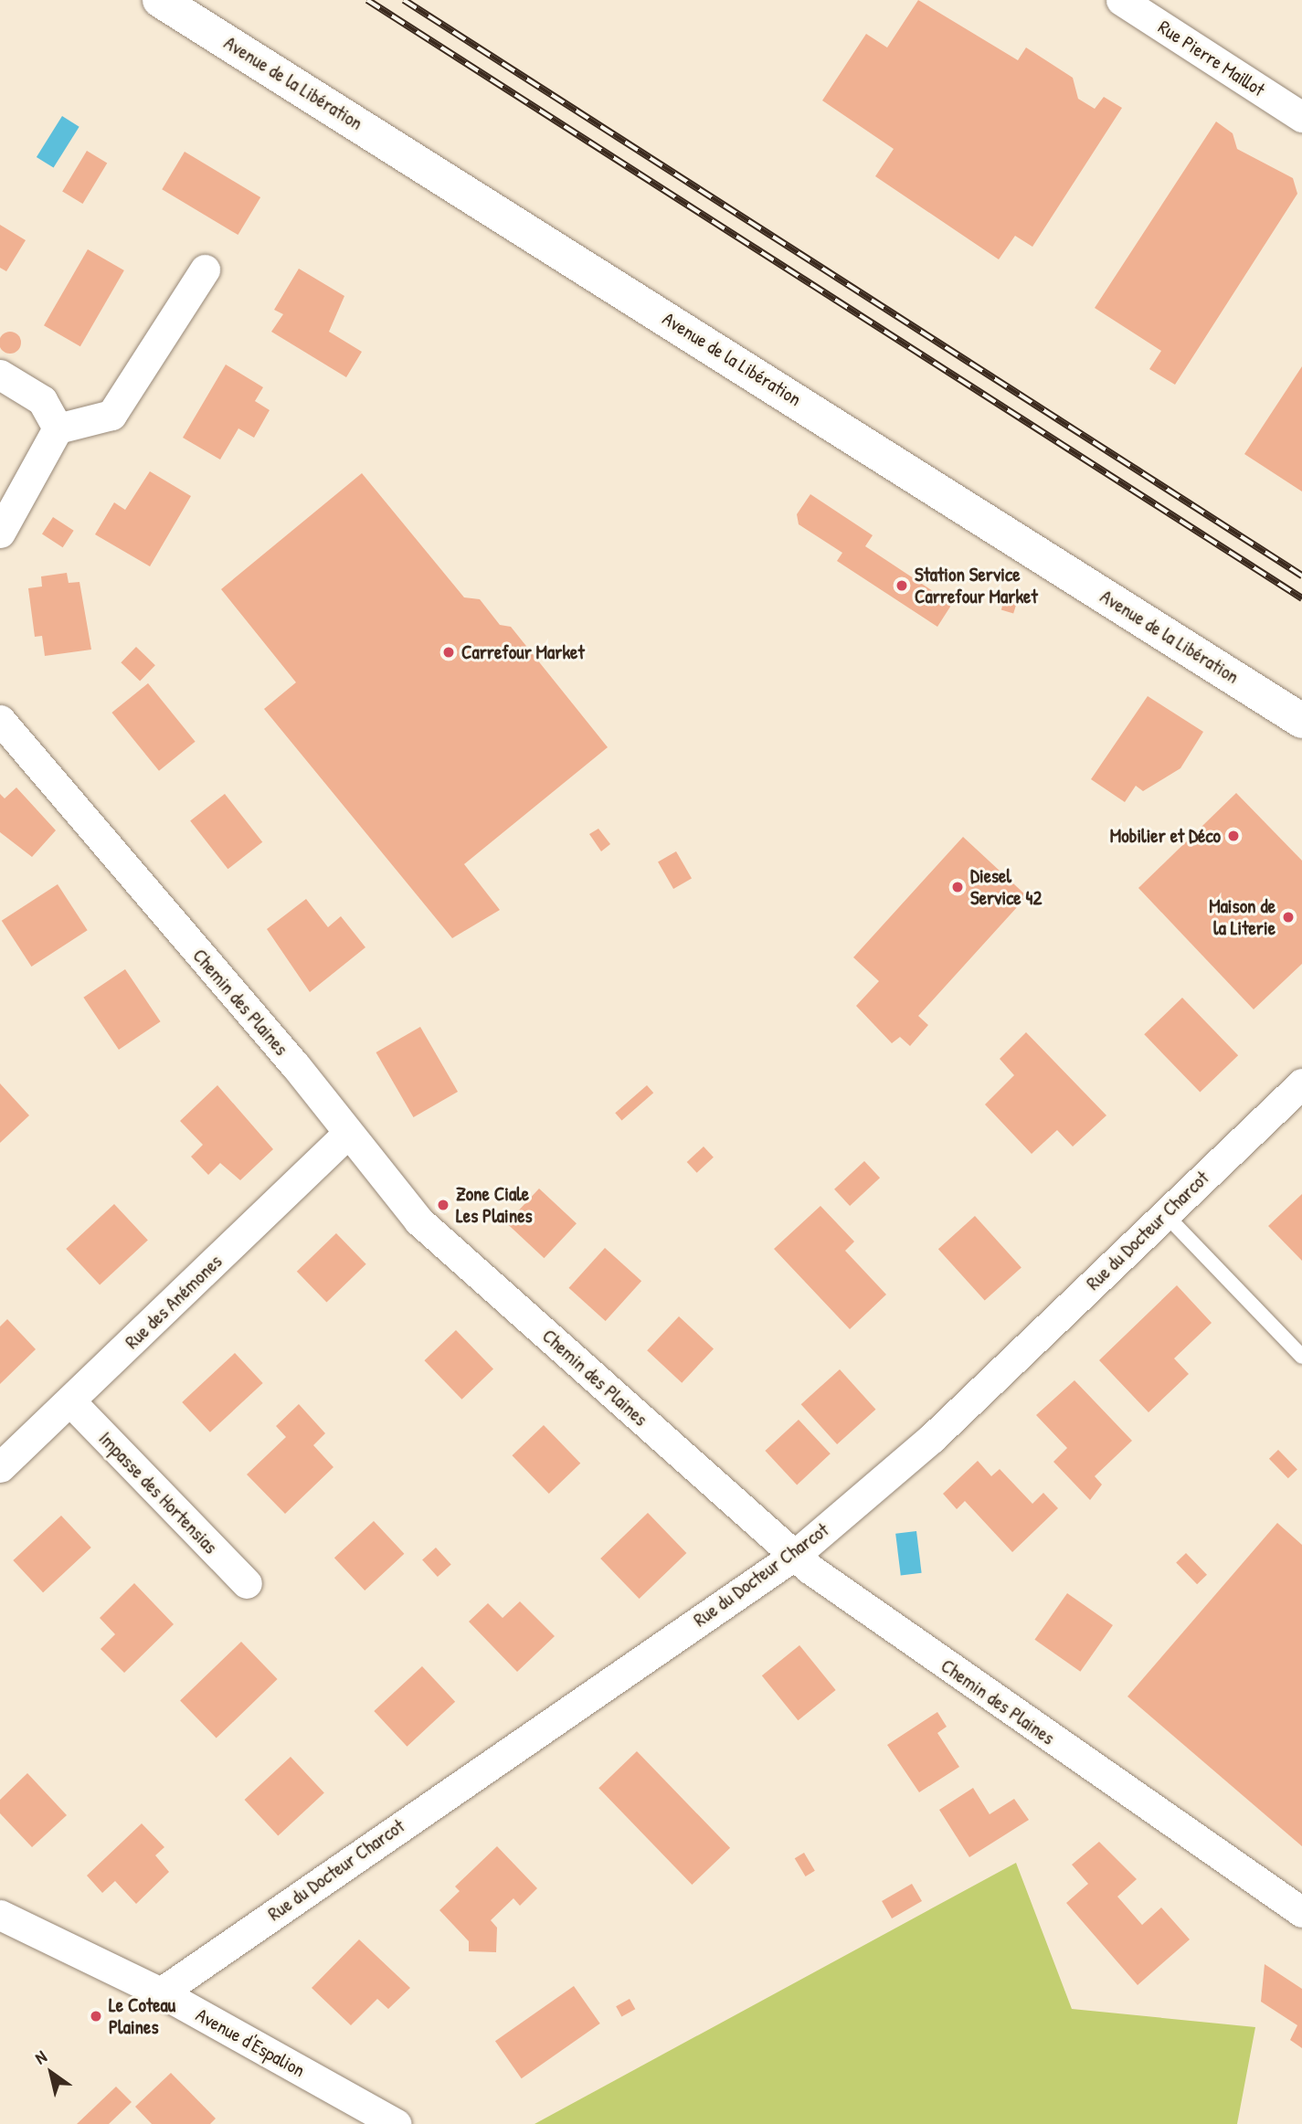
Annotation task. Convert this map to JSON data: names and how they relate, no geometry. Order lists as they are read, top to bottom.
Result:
{
  "streets": {
    "street": [
      "Rue Pierre Maillot",
      "Avenue de la Libération",
      "Chemin des Plaines",
      "Rue du Docteur Charcot",
      "Rue des Anémones",
      "Impasse des Hortensias",
      "Avenue d'Espalion"
    ]
  },
  "crossings": [
    ["Chemin des Plaines", "Rue du Docteur Charcot"],
    ["Chemin des Plaines", "Rue des Anémones"],
    ["Rue du Docteur Charcot", "Avenue d'Espalion"],
    ["Rue des Anémones", "Impasse des Hortensias"]
  ],
  "places": [
    "Station Service Carrefour Market",
    "Carrefour Market",
    "Mobilier et Déco",
    "Diesel Service 42",
    "Maison de la Literie",
    "Zone Ciale Les Plaines",
    "Le Coteau Plaines"
  ],
  "north": "top left"
}
